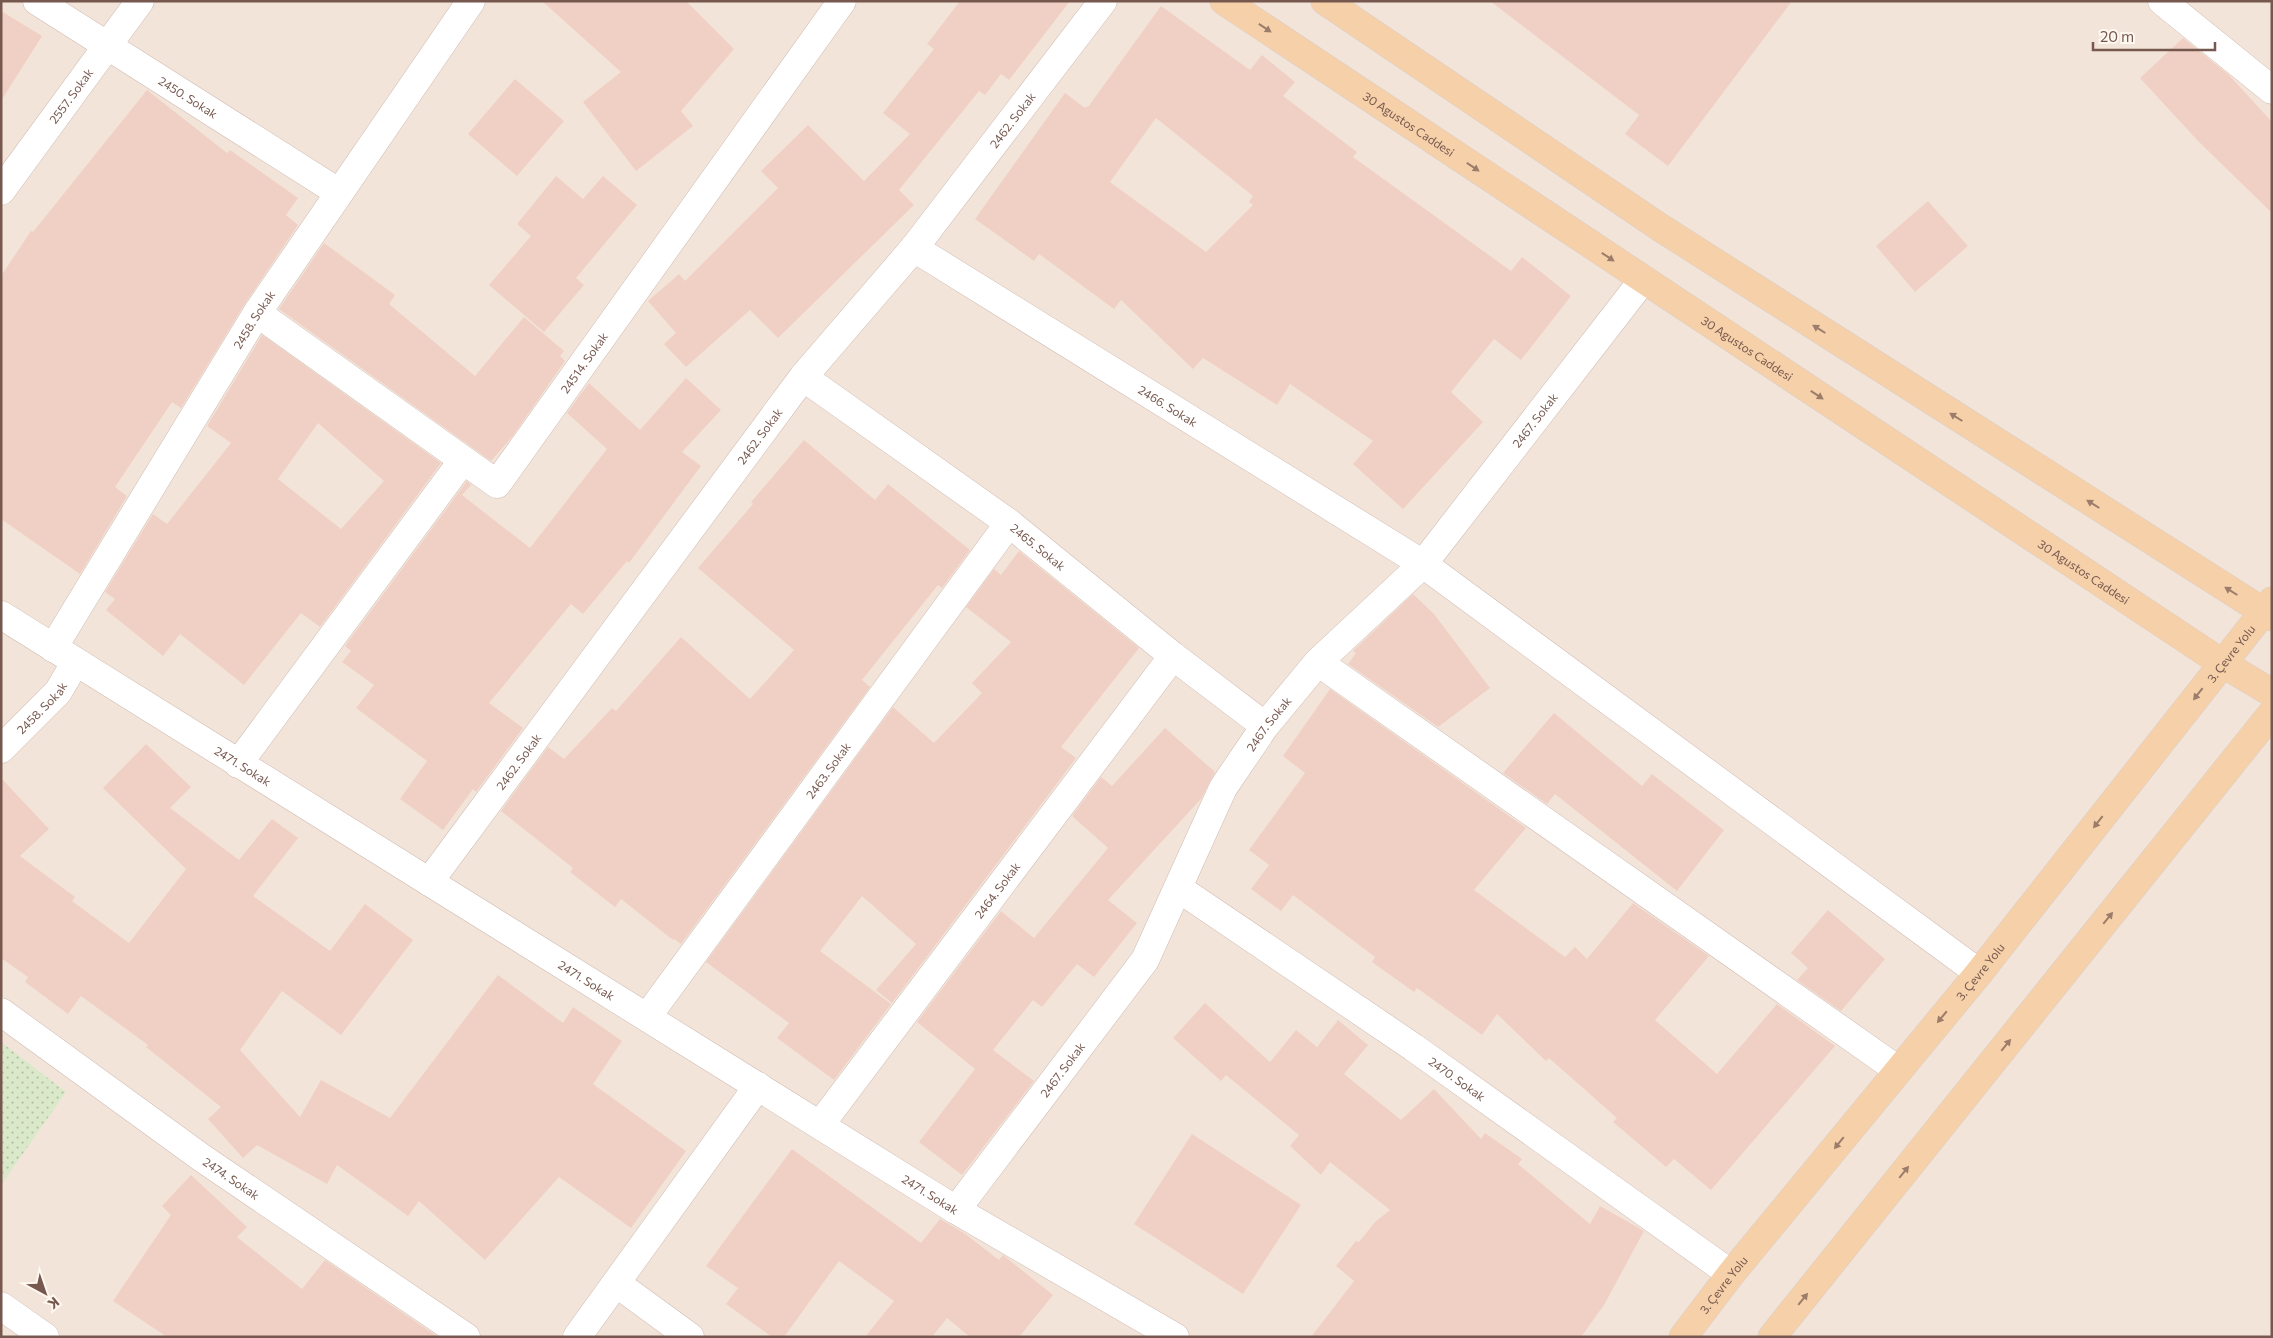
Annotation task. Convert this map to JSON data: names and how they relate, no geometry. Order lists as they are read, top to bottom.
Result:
{
  "streets": {
    "main road": ["30 Agustos Caddesi", "3. Çevre Yolu"],
    "street": [
      "2557. Sokak",
      "2450. Sokak",
      "2462. Sokak",
      "2458. Sokak",
      "24514. Sokak",
      "2466. Sokak",
      "2467. Sokak",
      "2465. Sokak",
      "2471. Sokak",
      "2463. Sokak",
      "2464. Sokak",
      "2470. Sokak",
      "2474. Sokak"
    ]
  },
  "crossings": [
    ["2557. Sokak", "2450. Sokak"],
    ["2450. Sokak", "2458. Sokak"],
    ["2462. Sokak", "2466. Sokak"],
    ["2462. Sokak", "2465. Sokak"],
    ["2462. Sokak", "2471. Sokak"],
    ["30 Agustos Caddesi", "2467. Sokak"],
    ["30 Agustos Caddesi", "3. Çevre Yolu"],
    ["2458. Sokak", "24514. Sokak"],
    ["2458. Sokak", "2471. Sokak"],
    ["2466. Sokak", "2467. Sokak"],
    ["2466. Sokak", "3. Çevre Yolu"],
    ["2467. Sokak", "2465. Sokak"],
    ["2467. Sokak", "2471. Sokak"],
    ["2467. Sokak", "2470. Sokak"],
    ["2465. Sokak", "2463. Sokak"],
    ["2465. Sokak", "2464. Sokak"],
    ["3. Çevre Yolu", "2470. Sokak"],
    ["2471. Sokak", "2463. Sokak"],
    ["2471. Sokak", "2464. Sokak"]
  ],
  "scale_bar": "20 m",
  "north": "bottom right"
}
